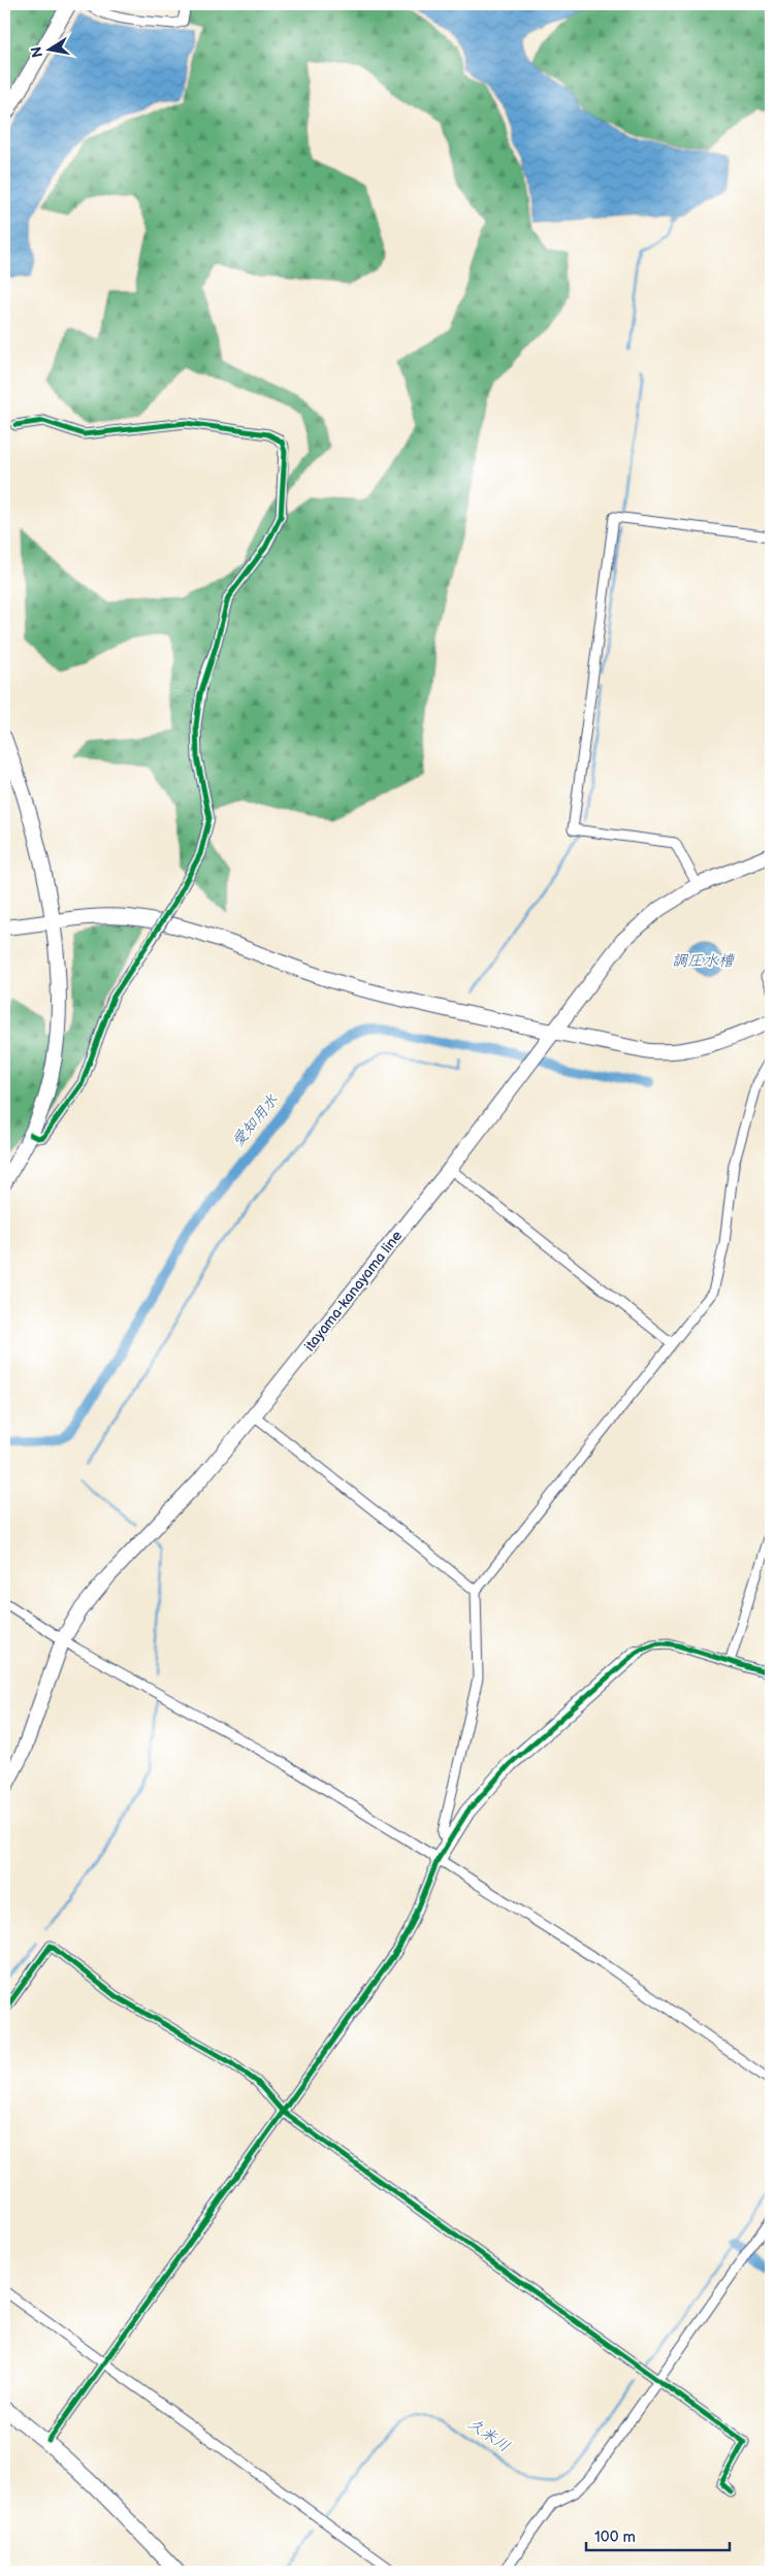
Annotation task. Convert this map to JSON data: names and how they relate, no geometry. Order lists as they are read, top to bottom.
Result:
{
  "streets": {
    "street": ["itayama-kanayama line"]
  },
  "water": ["調圧水槽", "愛知用水", "久米川"],
  "scale_bar": "100 m",
  "north": "left"
}
